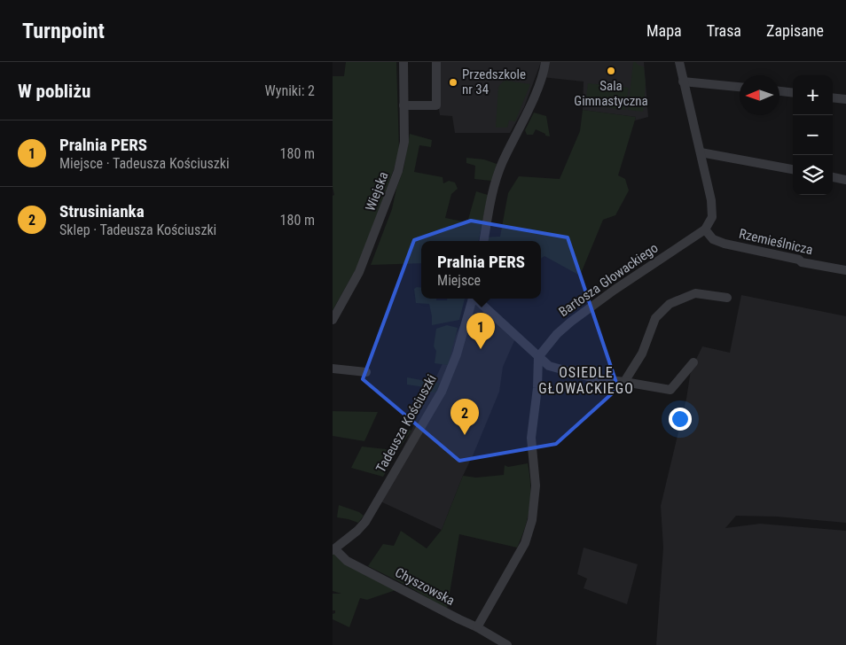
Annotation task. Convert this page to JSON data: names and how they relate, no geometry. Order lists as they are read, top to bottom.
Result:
{
  "streets": {
    "street": [
      "Wiejska",
      "Rzemieślnicza",
      "Bartosza Głowackiego",
      "Tadeusza Kościuszki",
      "Chyszowska"
    ]
  },
  "crossings": [
    ["Rzemieślnicza", "Bartosza Głowackiego"],
    ["Tadeusza Kościuszki", "Chyszowska"]
  ],
  "districts": ["OSIEDLE GŁOWACKIEGO"],
  "places": ["Sala Gimnastyczna", "Przedszkole nr 34"],
  "north": "left",
  "page": {
    "header": "Turnpoint",
    "nav": ["Mapa", "Trasa", "Zapisane"],
    "heading": ["W pobliżu", "Wyniki: 2"],
    "map_buttons": ["+", "−"],
    "list": [
      {
        "mark": "1",
        "name": "Pralnia PERS",
        "note": "Miejsce · Tadeusza Kościuszki",
        "value": "180 m"
      },
      {
        "mark": "2",
        "name": "Strusinianka",
        "note": "Sklep · Tadeusza Kościuszki",
        "value": "180 m"
      }
    ],
    "popup": ["Pralnia PERS", "Miejsce"],
    "pins": ["1", "2"]
  }
}
